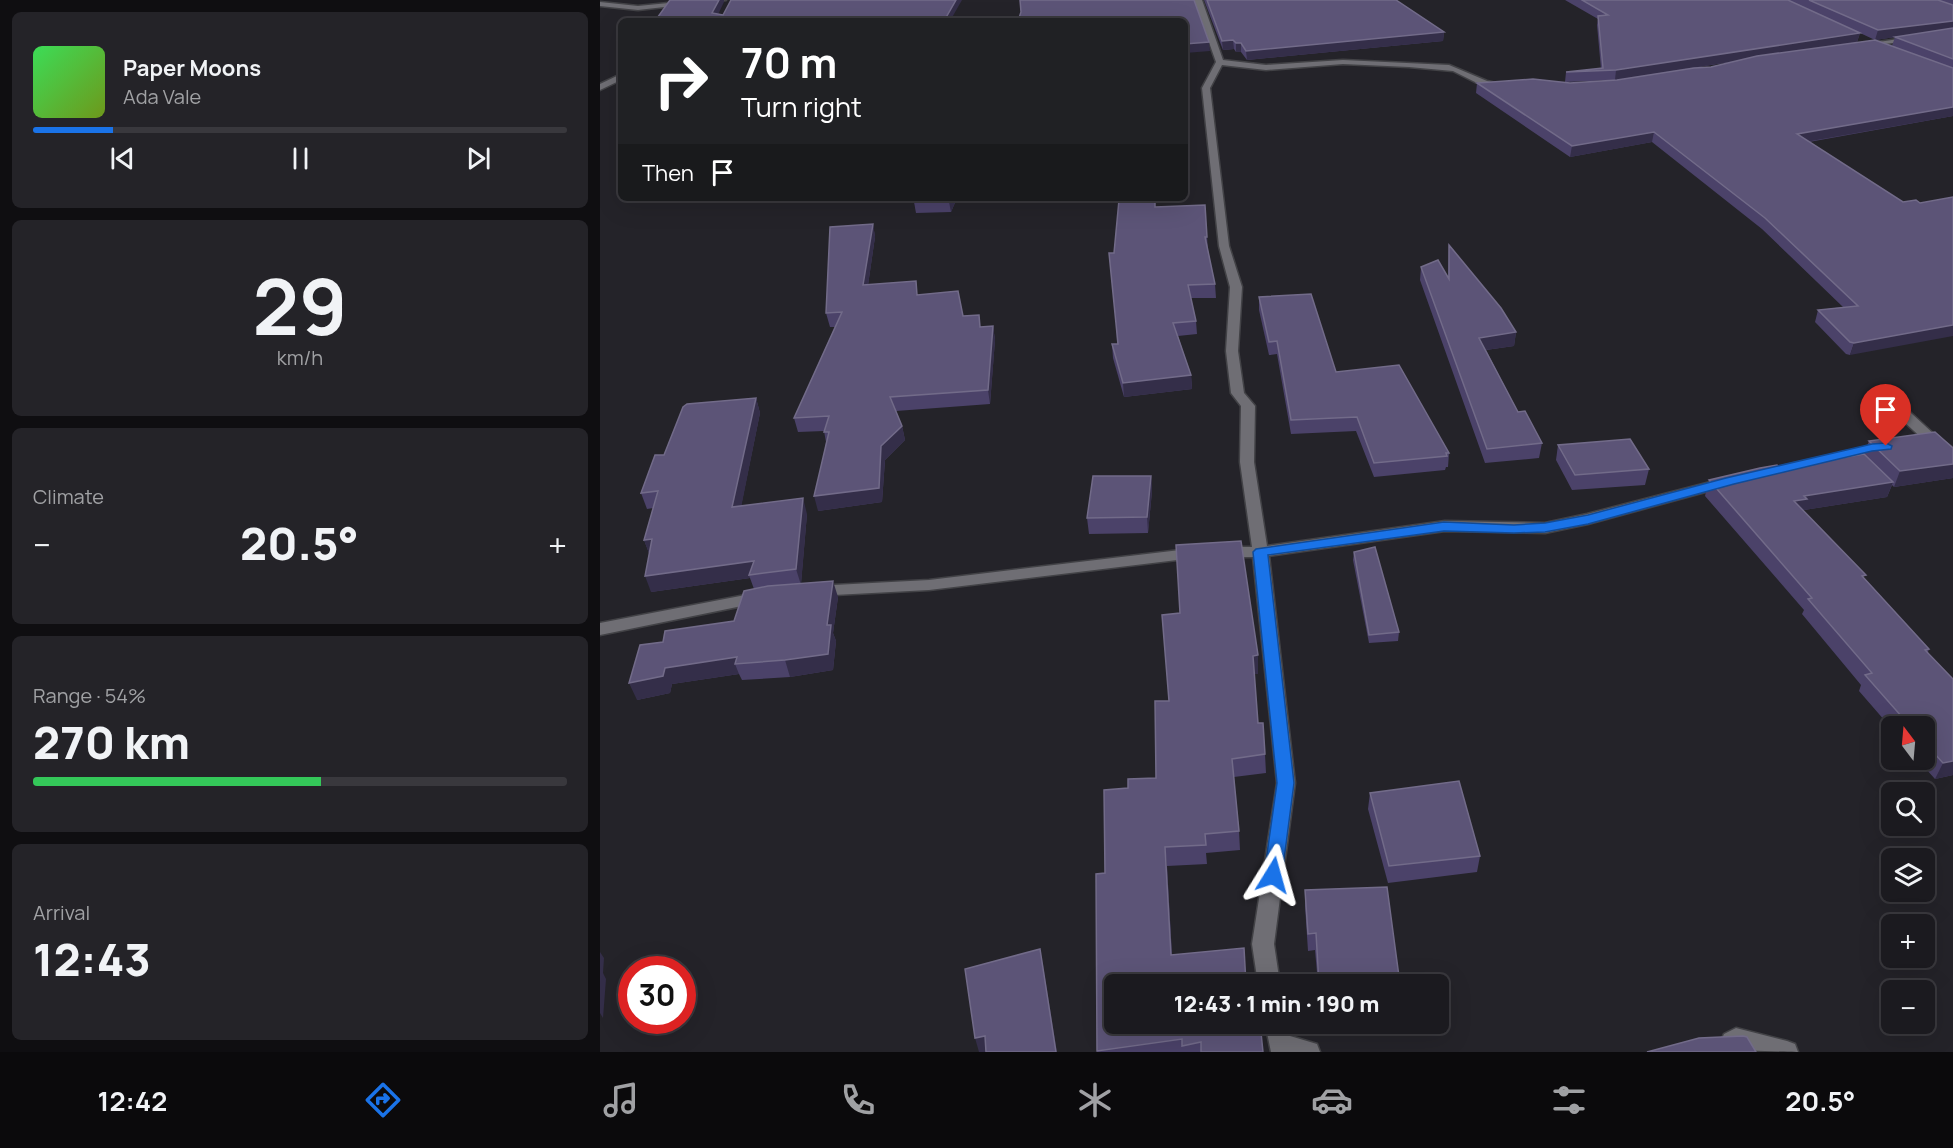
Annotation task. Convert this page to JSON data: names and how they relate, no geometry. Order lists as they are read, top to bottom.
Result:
{
  "north": "top",
  "page": {
    "turn": ["70 m", "Turn right"],
    "song": ["Paper Moons", "Ada Vale"],
    "then": "Then",
    "tile": [
      ["29", "km/h"],
      "Climate",
      ["Range · 54%", "270 km"],
      ["Arrival", "12:43"]
    ],
    "heat": ["−", "20.5°", "+"],
    "map_buttons": ["+", "−"],
    "limit": "30",
    "trip": "12:43 · 1 min · 190 m",
    "tabs": ["12:42", "20.5°"]
  }
}
